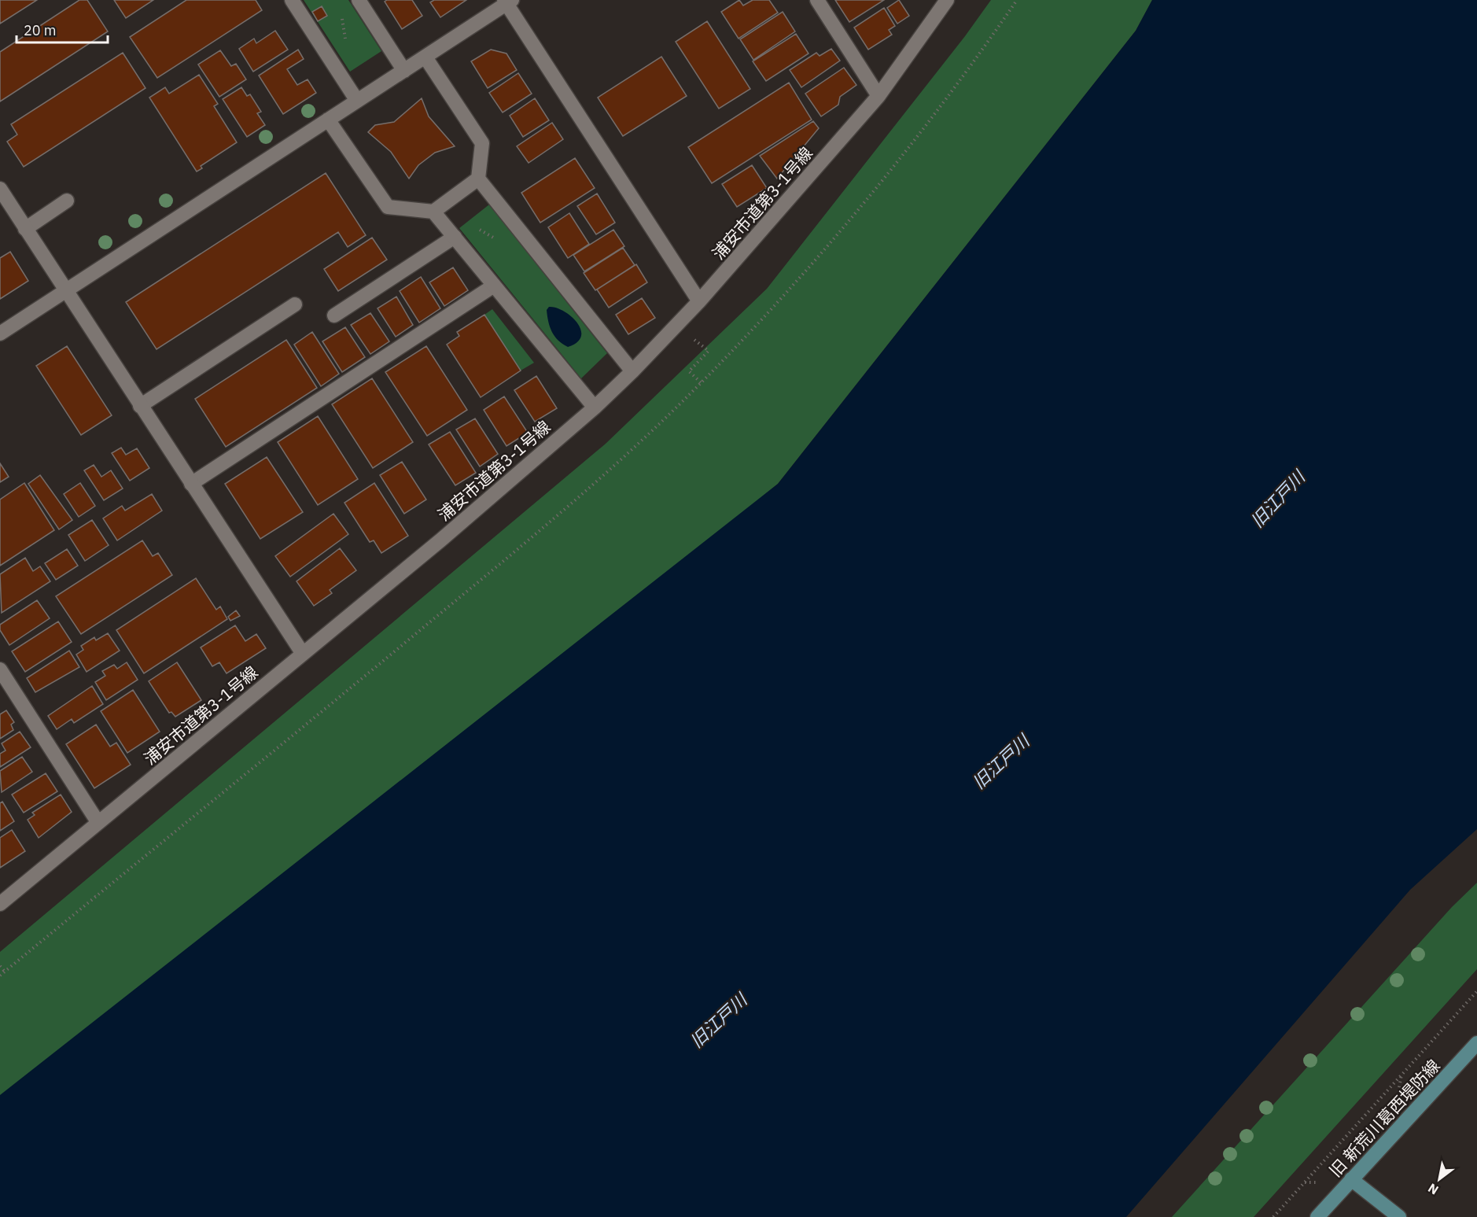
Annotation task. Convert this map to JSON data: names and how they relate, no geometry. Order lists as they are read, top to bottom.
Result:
{
  "streets": {
    "street": ["浦安市道第3-1号線", "旧 新荒川葛西堤防線"]
  },
  "water": ["旧江戸川"],
  "scale_bar": "20 m",
  "north": "bottom left"
}
